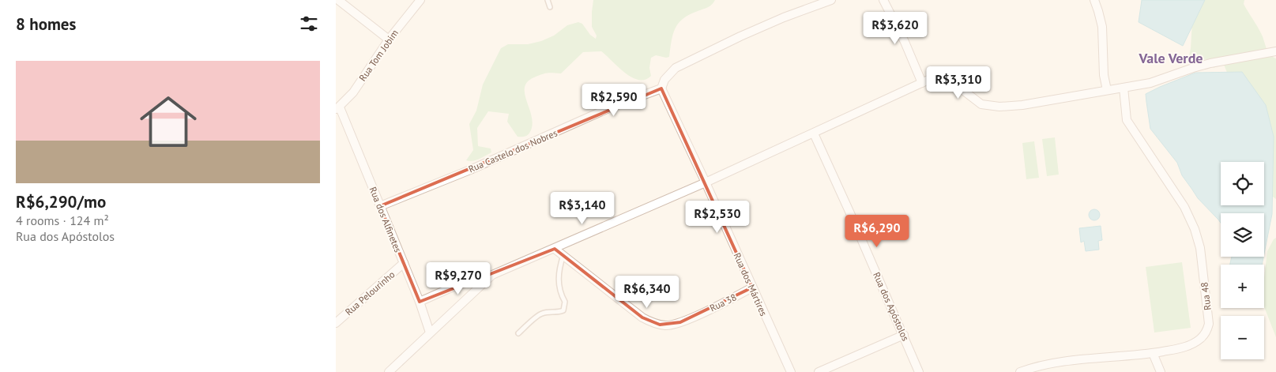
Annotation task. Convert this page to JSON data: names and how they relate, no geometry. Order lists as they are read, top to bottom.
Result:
{
  "streets": {
    "street": [
      "Rua Tom Jobim",
      "Rua Castelo dos Nobres",
      "Rua dos Alfinetes",
      "Rua dos Mártires",
      "Rua Pelourinho",
      "Rua 48",
      "Rua 38",
      "Rua dos Apóstolos"
    ]
  },
  "crossings": [
    ["Rua Tom Jobim", "Rua dos Alfinetes"],
    ["Rua Castelo dos Nobres", "Rua dos Alfinetes"],
    ["Rua Castelo dos Nobres", "Rua dos Mártires"],
    ["Rua dos Alfinetes", "Rua Pelourinho"],
    ["Rua dos Mártires", "Rua 38"]
  ],
  "districts": ["Vale Verde"],
  "page": {
    "heading": "8 homes",
    "price": [
      "R$3,620",
      "R$3,310",
      "R$2,590",
      "R$3,140",
      "R$2,530",
      "R$6,290",
      "R$9,270",
      "R$6,340"
    ],
    "list": [
      {
        "name": "R$6,290/mo",
        "note": "4 rooms · 124 m² · Rua dos Apóstolos"
      }
    ],
    "map_buttons": ["+", "−"]
  }
}
